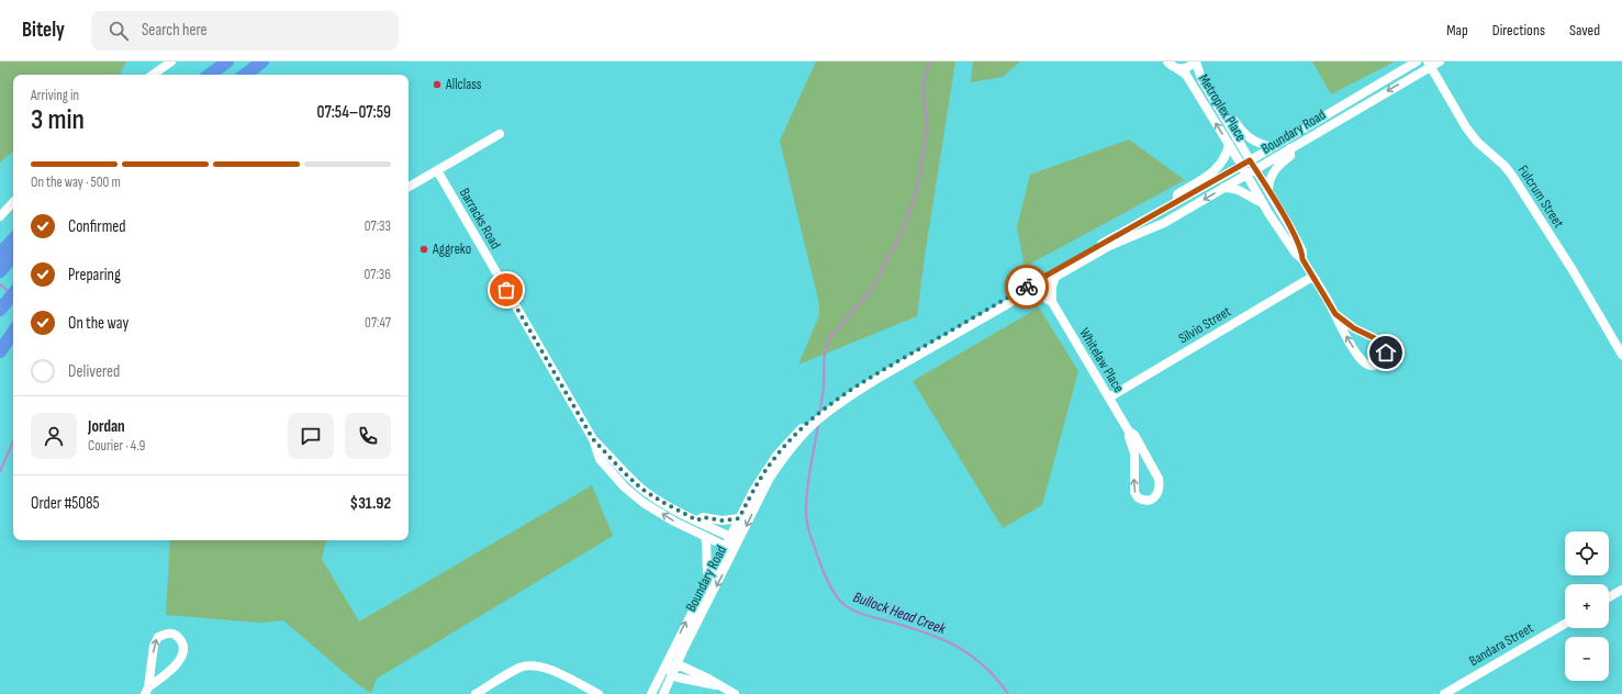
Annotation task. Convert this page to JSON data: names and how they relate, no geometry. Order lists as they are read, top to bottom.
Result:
{
  "streets": {
    "street": [
      "Metroplex Place",
      "Boundary Road",
      "Fulcrum Street",
      "Barracks Road",
      "Silvio Street",
      "Whitelaw Place",
      "Bandara Street"
    ]
  },
  "crossings": [
    ["Metroplex Place", "Boundary Road"],
    ["Boundary Road", "Fulcrum Street"],
    ["Boundary Road", "Barracks Road"],
    ["Silvio Street", "Whitelaw Place"]
  ],
  "water": ["Bullock Head Creek"],
  "places": ["Allclass", "Aggreko"],
  "page": {
    "header": "Bitely",
    "search": "Search here",
    "nav": ["Map", "Directions", "Saved"],
    "heading": ["3 min", "Arriving in", "07:54–07:59"],
    "panel": [
      "Jordan",
      "Courier · 4.9",
      "Order #5085",
      "$31.92"
    ],
    "bar": "On the way · 500 m",
    "list": [
      ["Confirmed", "07:33"],
      ["Preparing", "07:36"],
      ["On the way", "07:47"],
      "Delivered"
    ],
    "map_buttons": ["+", "−"]
  }
}
